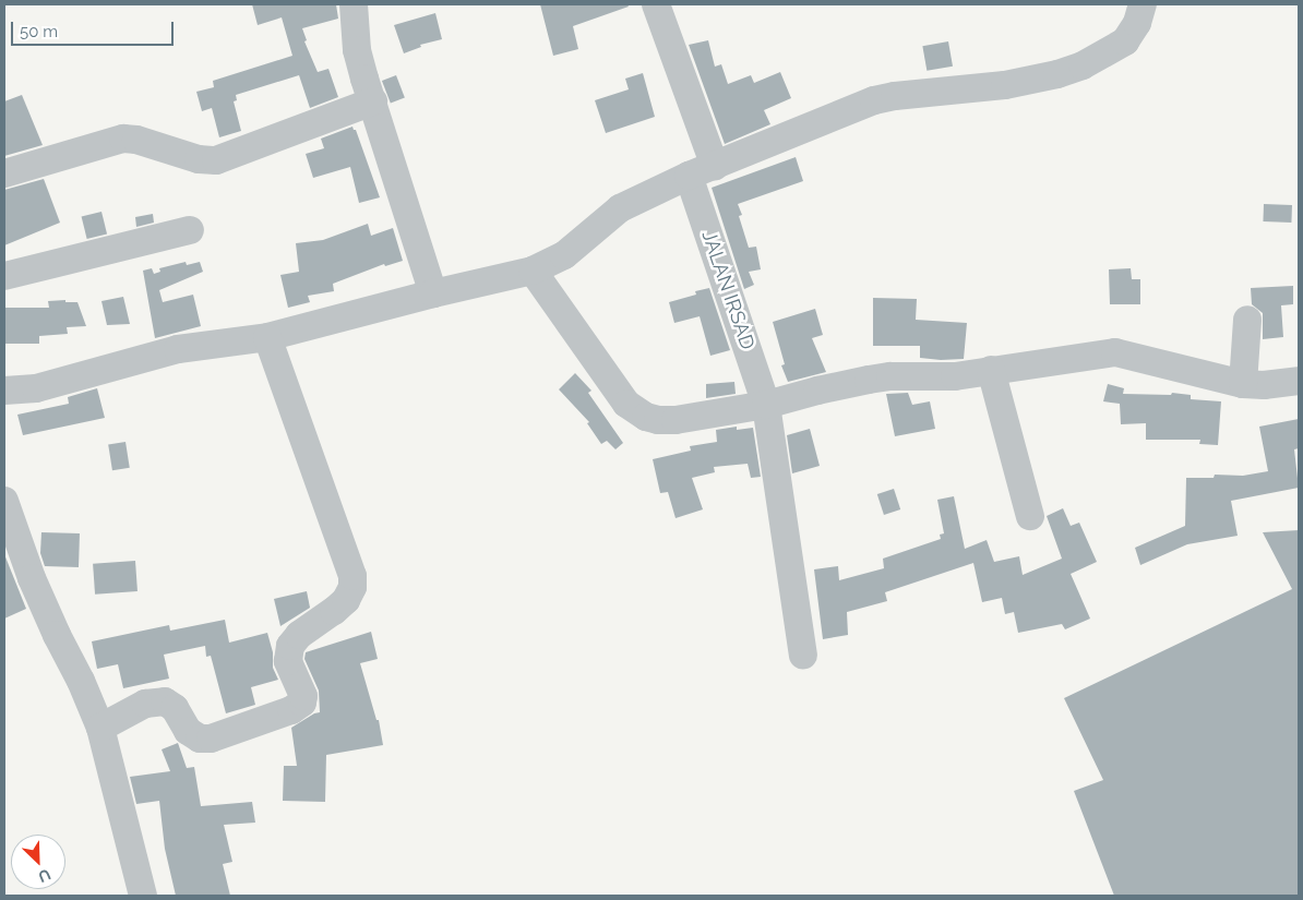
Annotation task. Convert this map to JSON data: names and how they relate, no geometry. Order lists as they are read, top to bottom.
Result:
{
  "streets": {
    "street": ["JALAN IRSAD"]
  },
  "scale_bar": "50 m",
  "north": "bottom right"
}
